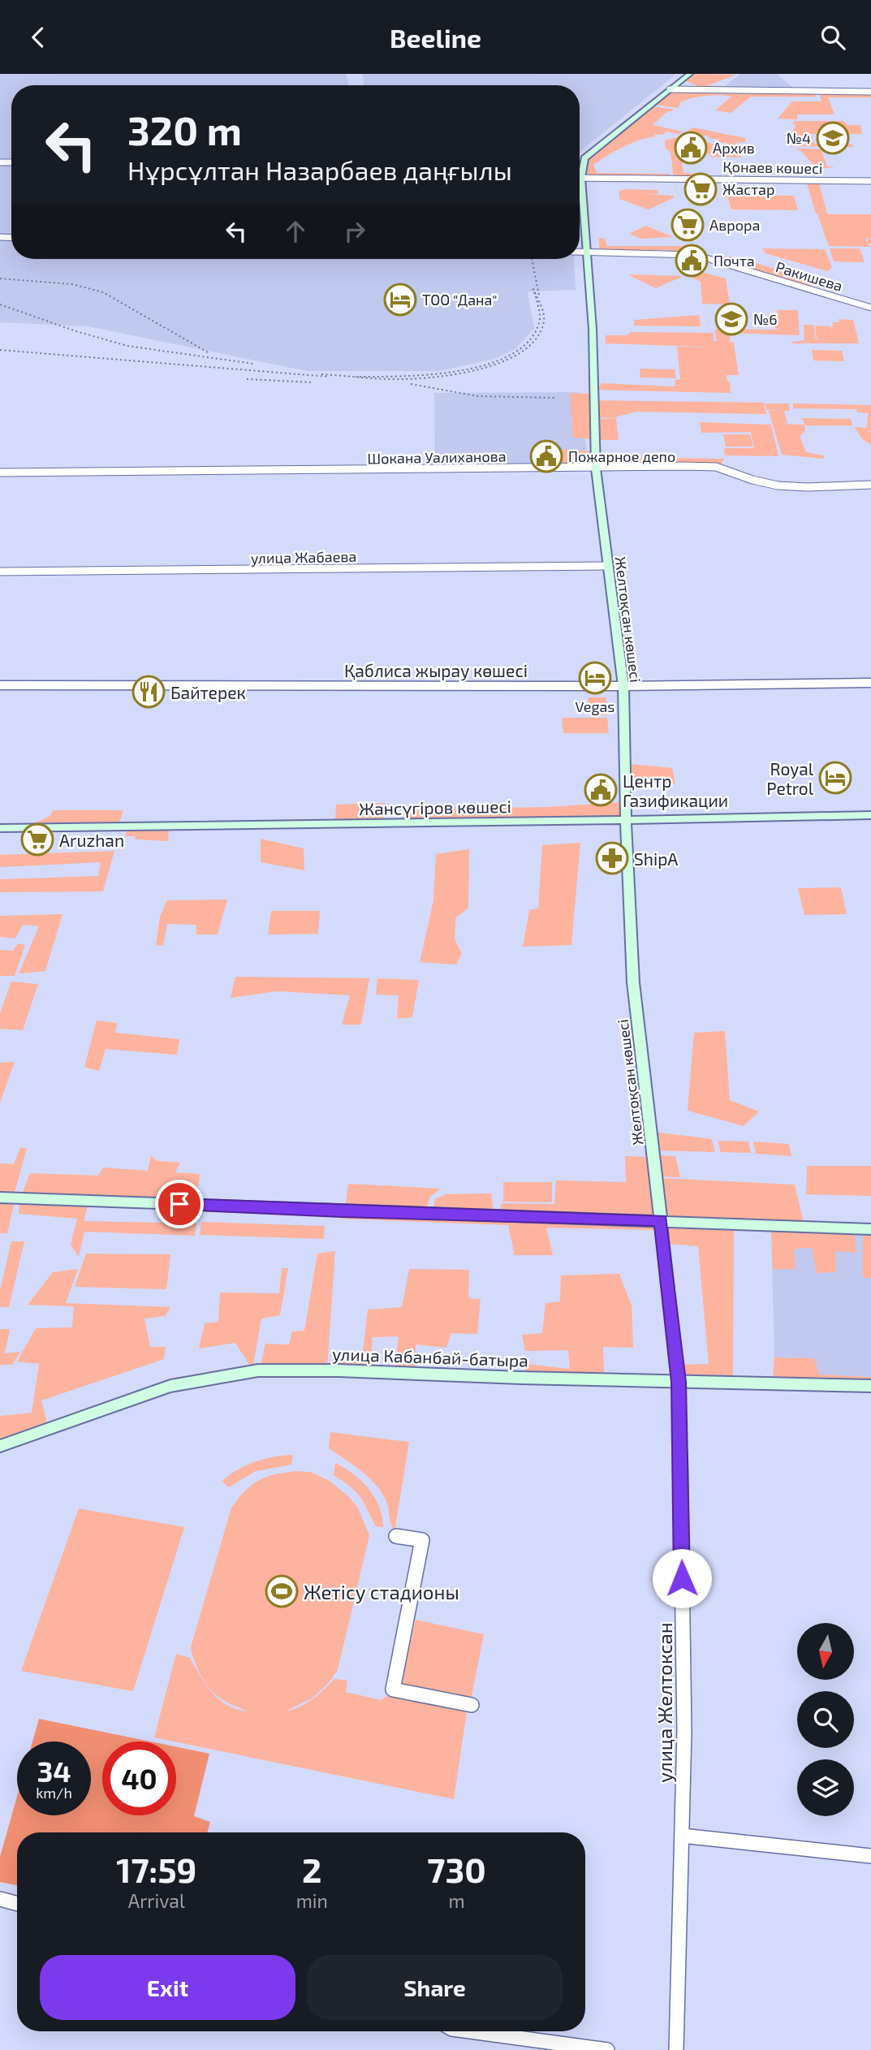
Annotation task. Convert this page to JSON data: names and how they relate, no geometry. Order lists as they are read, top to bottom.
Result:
{
  "streets": {
    "main road": ["Желтоқсан көшесі", "Жансүгіров көшесі", "улица Кабанбай-батыра"],
    "street": [
      "Қонаев көшесі",
      "Ракишева",
      "Шокана Уалиханова",
      "улица Жабаева",
      "Қаблиса жырау көшесі",
      "улица Желтоксан"
    ]
  },
  "crossings": [
    ["Ракишева", "Желтоқсан көшесі"],
    ["Шокана Уалиханова", "Желтоқсан көшесі"],
    ["улица Жабаева", "Желтоқсан көшесі"],
    ["Желтоқсан көшесі", "Қаблиса жырау көшесі"],
    ["Желтоқсан көшесі", "Жансүгіров көшесі"],
    ["Желтоқсан көшесі", "улица Желтоксан"],
    ["улица Кабанбай-батыра", "улица Желтоксан"]
  ],
  "places": {
    "school or university": ["№4", "№6"],
    "public building": [
      "Архив",
      "Почта",
      "Пожарное депо",
      "Центр Газификации"
    ],
    "supermarket": ["Жастар", "Аврора", "Aruzhan"],
    "hotel": ["ТОО \"Дана\"", "Vegas", "Royal Petrol"],
    "restaurant": ["Байтерек"],
    "pharmacy": ["ShipA"],
    "sports": ["Жетісу стадионы"]
  },
  "north": "bottom",
  "page": {
    "header": "Beeline",
    "turn": ["320 m", "Нұрсұлтан Назарбаев даңғылы"],
    "speed": "34 km/h",
    "limit": "40",
    "eta": [
      "17:59",
      "Arrival",
      "2",
      "min",
      "730",
      "m"
    ],
    "buttons": ["Exit", "Share"]
  }
}
